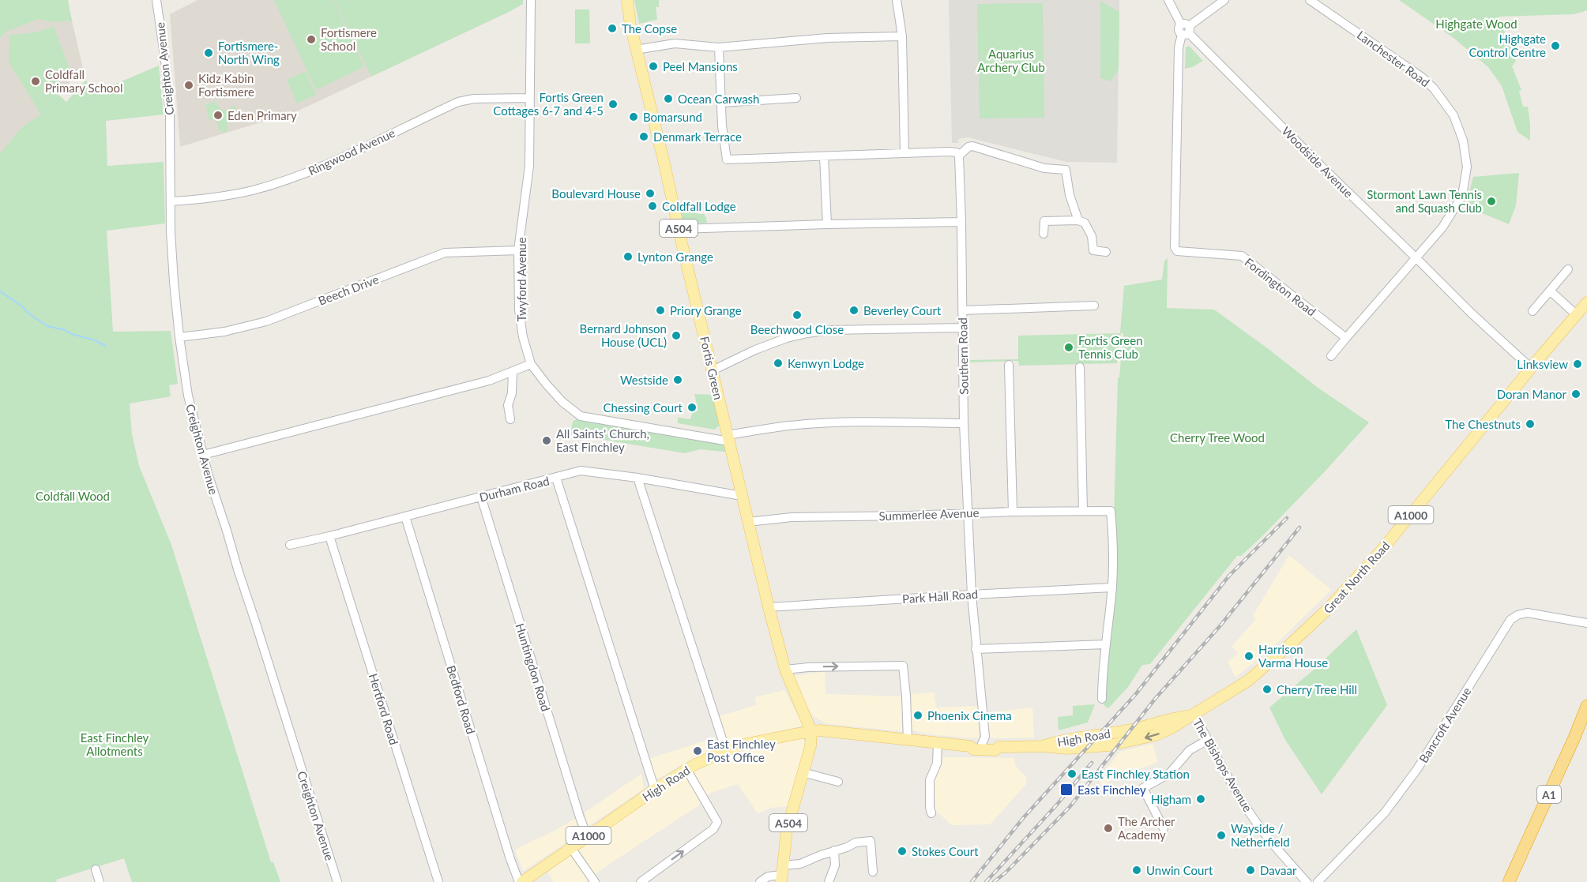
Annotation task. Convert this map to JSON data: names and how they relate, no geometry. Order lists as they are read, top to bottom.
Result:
{
  "streets": {
    "highway": ["A1"],
    "main road": [
      "A504",
      "Fortis Green",
      "A1000",
      "Great North Road",
      "High Road"
    ],
    "street": [
      "Lanchester Road",
      "Creighton Avenue",
      "Ringwood Avenue",
      "Woodside Avenue",
      "Twyford Avenue",
      "Fordington Road",
      "Beech Drive",
      "Southern Road",
      "Durham Road",
      "Summerlee Avenue",
      "Park Hall Road",
      "Huntingdon Road",
      "Bedford Road",
      "Hertford Road",
      "Bancroft Avenue",
      "The Bishops Avenue"
    ]
  },
  "crossings": [
    ["Lanchester Road", "Woodside Avenue"],
    ["Creighton Avenue", "Ringwood Avenue"],
    ["Creighton Avenue", "Beech Drive"],
    ["Ringwood Avenue", "Twyford Avenue"],
    ["Woodside Avenue", "Fordington Road"],
    ["Woodside Avenue", "Great North Road"],
    ["A504", "Fortis Green"],
    ["A504", "High Road"],
    ["Twyford Avenue", "Beech Drive"],
    ["Twyford Avenue", "Southern Road"],
    ["Twyford Avenue", "Fortis Green"],
    ["Southern Road", "Summerlee Avenue"],
    ["Southern Road", "Park Hall Road"],
    ["Southern Road", "High Road"],
    ["Fortis Green", "Durham Road"],
    ["Fortis Green", "Summerlee Avenue"],
    ["Fortis Green", "Park Hall Road"],
    ["Fortis Green", "High Road"],
    ["Durham Road", "Huntingdon Road"],
    ["Durham Road", "Bedford Road"],
    ["Durham Road", "Hertford Road"],
    ["Summerlee Avenue", "Park Hall Road"],
    ["Great North Road", "High Road"],
    ["Great North Road", "The Bishops Avenue"],
    ["Huntingdon Road", "High Road"],
    ["Bedford Road", "High Road"]
  ],
  "parks": [
    "Highgate Wood",
    "Aquarius Archery Club",
    "Cherry Tree Wood",
    "Coldfall Wood",
    "East Finchley Allotments"
  ],
  "places": {
    "other": [
      "The Copse",
      "Fortismere School",
      "Highgate Control Centre",
      "Fortismere- North Wing",
      "Peel Mansions",
      "Coldfall Primary School",
      "Kidz Kabin Fortismere",
      "Ocean Carwash",
      "Fortis Green Cottages 6-7 and 4-5",
      "Eden Primary",
      "Bomarsund",
      "Denmark Terrace",
      "Boulevard House",
      "Stormont Lawn Tennis and Squash Club",
      "Coldfall Lodge",
      "Lynton Grange",
      "Priory Grange",
      "Beverley Court",
      "Beechwood Close",
      "Bernard Johnson House (UCL)",
      "Fortis Green Tennis Club",
      "Kenwyn Lodge",
      "Linksview",
      "Westside",
      "Doran Manor",
      "Chessing Court",
      "The Chestnuts",
      "All Saints' Church, East Finchley",
      "Harrison Varma House",
      "Cherry Tree Hill",
      "Phoenix Cinema",
      "East Finchley Post Office",
      "East Finchley Station",
      "Higham",
      "The Archer Academy",
      "Wayside / Netherfield",
      "Stokes Court",
      "Unwin Court",
      "Davaar"
    ],
    "transit": ["East Finchley"]
  }
}
